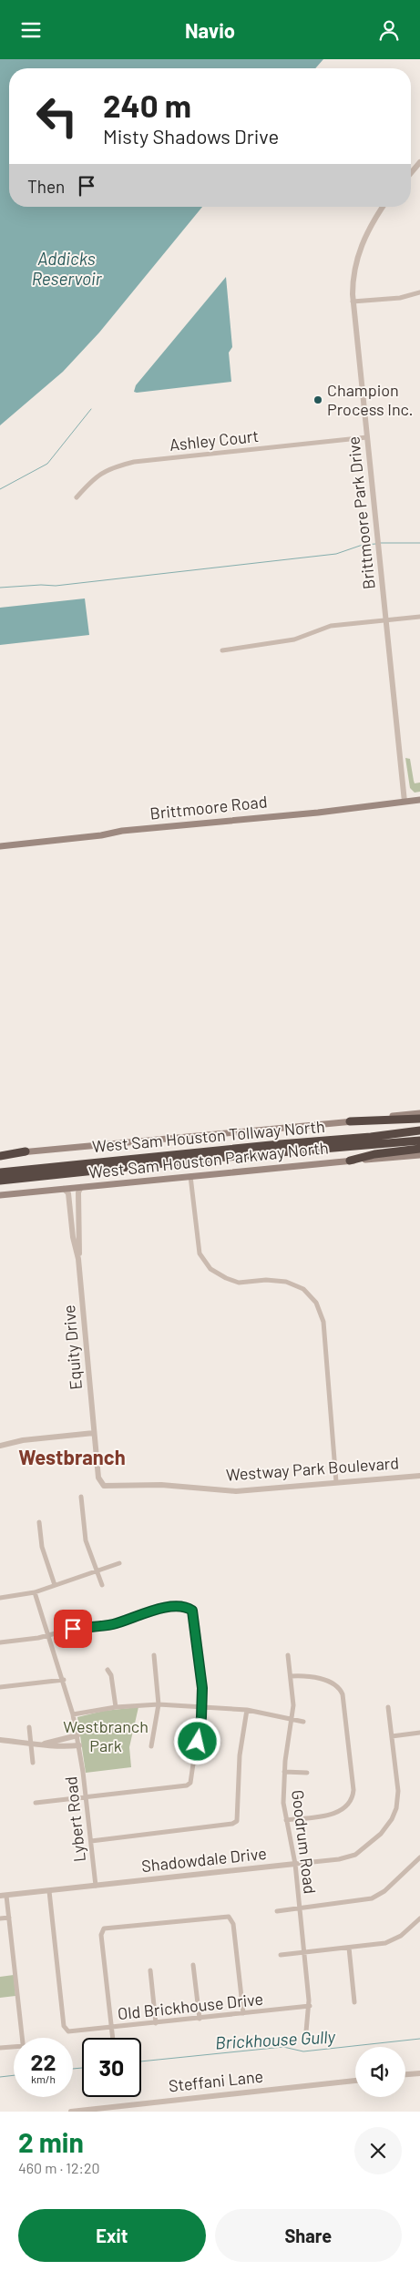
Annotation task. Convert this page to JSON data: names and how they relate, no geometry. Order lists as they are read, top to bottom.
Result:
{
  "streets": {
    "highway": ["West Sam Houston Tollway North"],
    "main road": ["Brittmoore Road", "West Sam Houston Parkway North"],
    "street": [
      "Ashley Court",
      "Brittmoore Park Drive",
      "Equity Drive",
      "Westway Park Boulevard",
      "Lybert Road",
      "Goodrum Road",
      "Shadowdale Drive",
      "Old Brickhouse Drive",
      "Steffani Lane"
    ]
  },
  "crossings": [
    ["Ashley Court", "Brittmoore Park Drive"],
    ["Brittmoore Park Drive", "Brittmoore Road"],
    ["West Sam Houston Parkway North", "Equity Drive"],
    ["Equity Drive", "Westway Park Boulevard"],
    ["Lybert Road", "Shadowdale Drive"],
    ["Goodrum Road", "Shadowdale Drive"],
    ["Goodrum Road", "Old Brickhouse Drive"],
    ["Shadowdale Drive", "Old Brickhouse Drive"]
  ],
  "districts": ["Westbranch"],
  "water": ["Addicks Reservoir", "Brickhouse Gully"],
  "parks": ["Westbranch Park"],
  "places": ["Champion Process Inc."],
  "page": {
    "header": "Navio",
    "turn": ["240 m", "Misty Shadows Drive"],
    "then": "Then",
    "speed": "22 km/h",
    "limit": "30",
    "heading": ["2 min", "460 m · 12:20"],
    "buttons": ["Exit", "Share"]
  }
}
